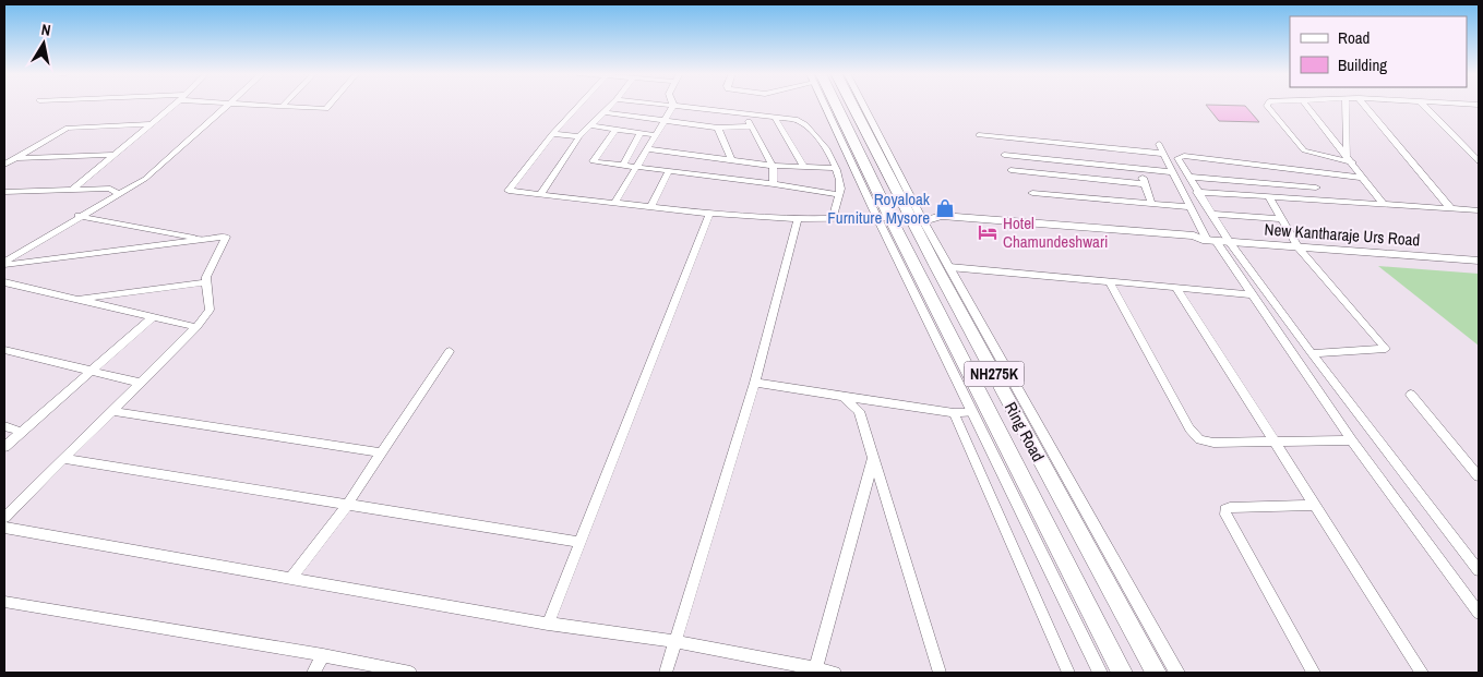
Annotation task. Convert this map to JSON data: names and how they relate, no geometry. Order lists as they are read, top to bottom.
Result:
{
  "streets": {
    "highway": ["NH275K", "Ring Road"],
    "main road": ["New Kantharaje Urs Road"]
  },
  "crossings": [
    ["New Kantharaje Urs Road", "Ring Road"]
  ],
  "places": {
    "shop": ["Royaloak Furniture Mysore"],
    "hotel": ["Hotel Chamundeshwari"]
  },
  "legend": ["Road", "Building"],
  "north": "top"
}
